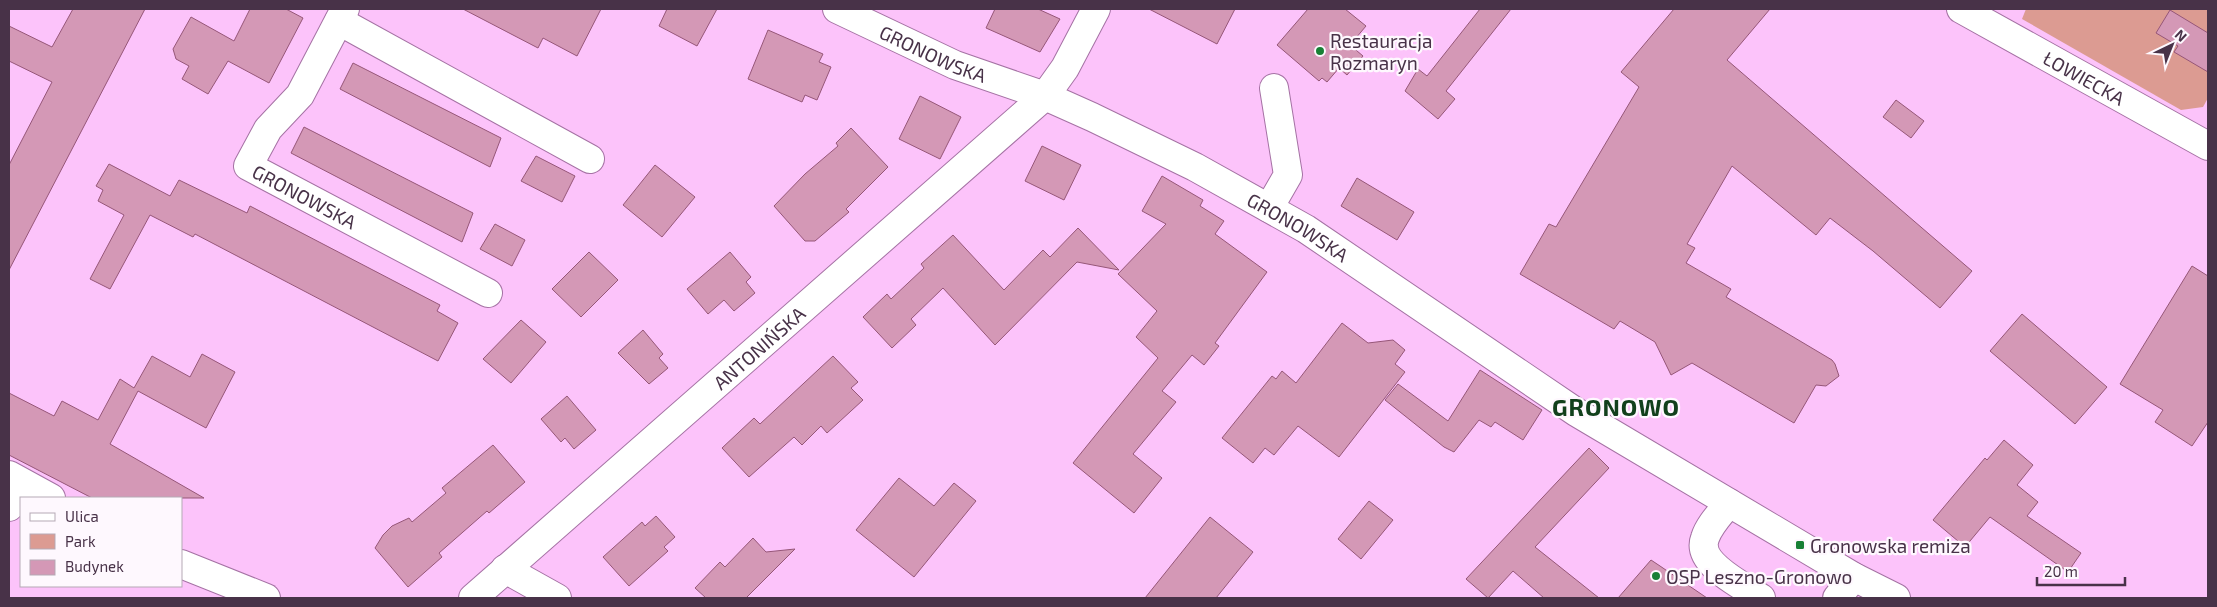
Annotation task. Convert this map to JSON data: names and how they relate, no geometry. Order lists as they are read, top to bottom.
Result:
{
  "streets": {
    "street": ["GRONOWSKA", "ŁOWIECKA", "ANTONIŃSKA"]
  },
  "crossings": [
    ["GRONOWSKA", "ANTONIŃSKA"]
  ],
  "districts": ["GRONOWO"],
  "places": {
    "other": ["Restauracja Rozmaryn", "OSP Leszno-Gronowo"],
    "transit": ["Gronowska remiza"]
  },
  "legend": ["Ulica", "Park", "Budynek"],
  "scale_bar": "20 m",
  "north": "top right"
}
